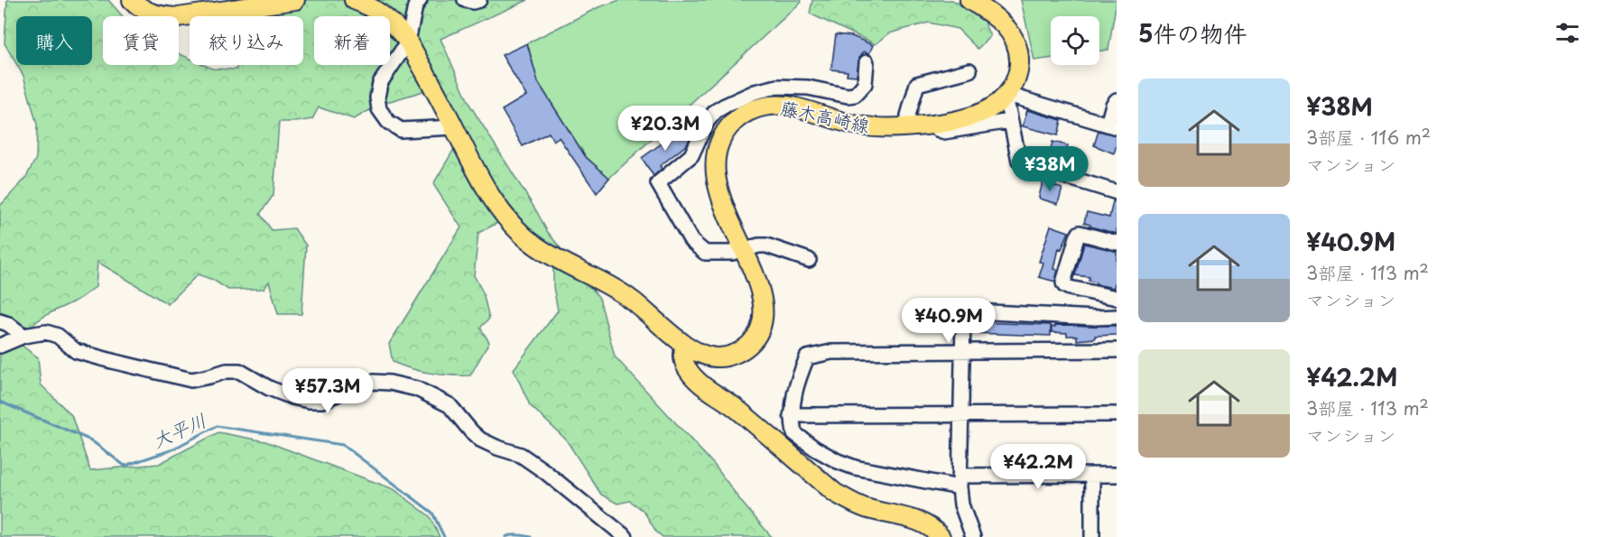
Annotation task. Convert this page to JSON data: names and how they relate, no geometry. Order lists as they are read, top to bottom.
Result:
{
  "streets": {
    "main road": ["藤木高崎線"]
  },
  "water": ["大平川"],
  "page": {
    "heading": "5件の物件",
    "chip": [
      "購入",
      "賃貸",
      "絞り込み",
      "新着"
    ],
    "list": [
      {
        "name": "¥38M",
        "note": "3部屋 · 116 m² · マンション"
      },
      {
        "name": "¥40.9M",
        "note": "3部屋 · 113 m² · マンション"
      },
      {
        "name": "¥42.2M",
        "note": "3部屋 · 113 m² · マンション"
      }
    ],
    "price": [
      "¥20.3M",
      "¥38M",
      "¥40.9M",
      "¥57.3M",
      "¥42.2M"
    ]
  }
}
